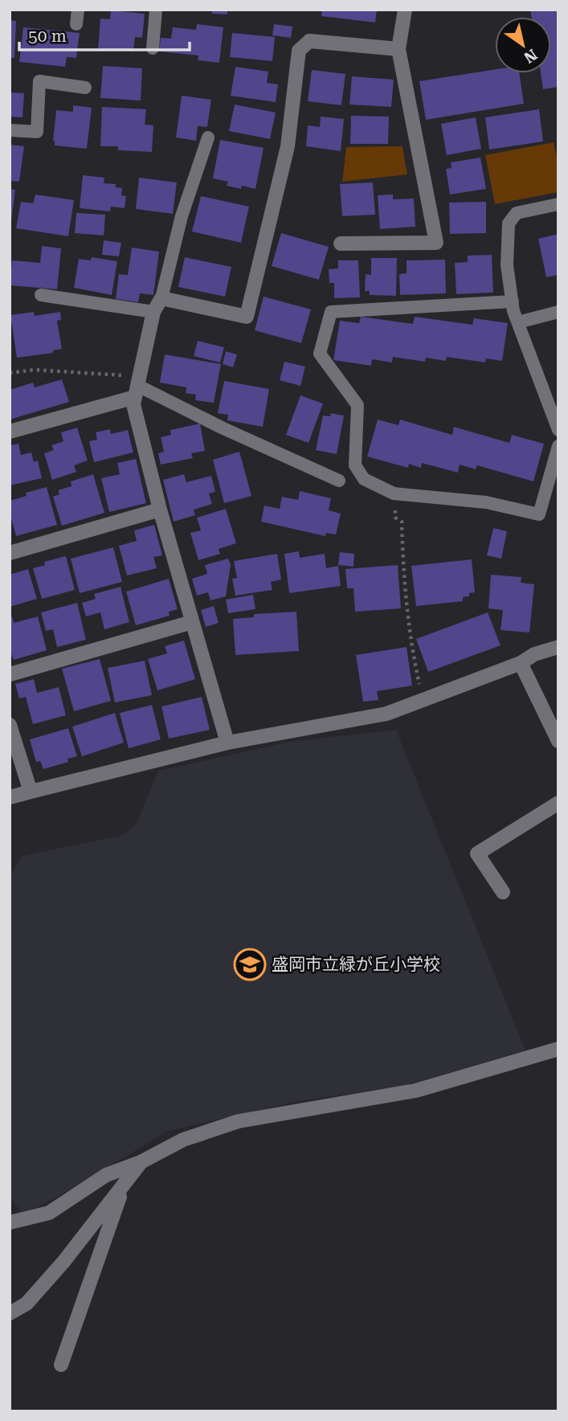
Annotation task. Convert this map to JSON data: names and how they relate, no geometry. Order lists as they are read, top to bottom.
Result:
{
  "places": {
    "school or university": ["盛岡市立緑が丘小学校"]
  },
  "scale_bar": "50 m",
  "north": "bottom right"
}
